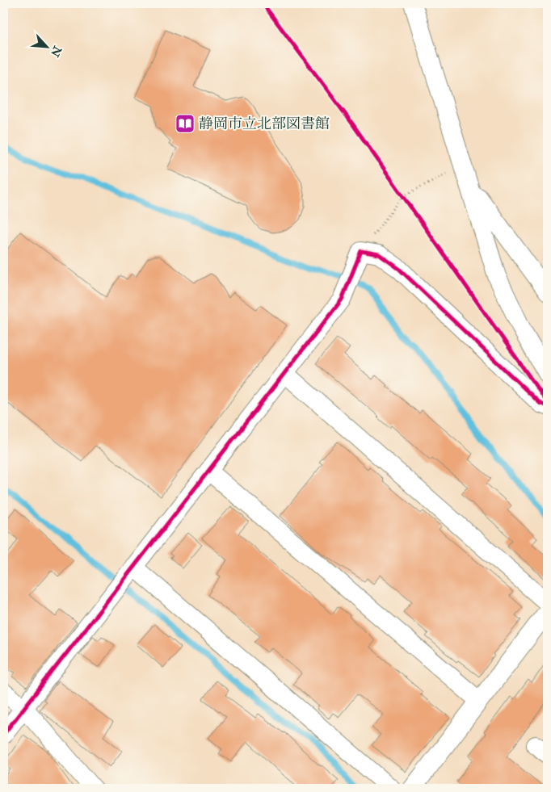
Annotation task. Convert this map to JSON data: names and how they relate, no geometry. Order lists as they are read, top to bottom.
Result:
{
  "places": {
    "library": ["静岡市立北部図書館"]
  },
  "north": "bottom right"
}
